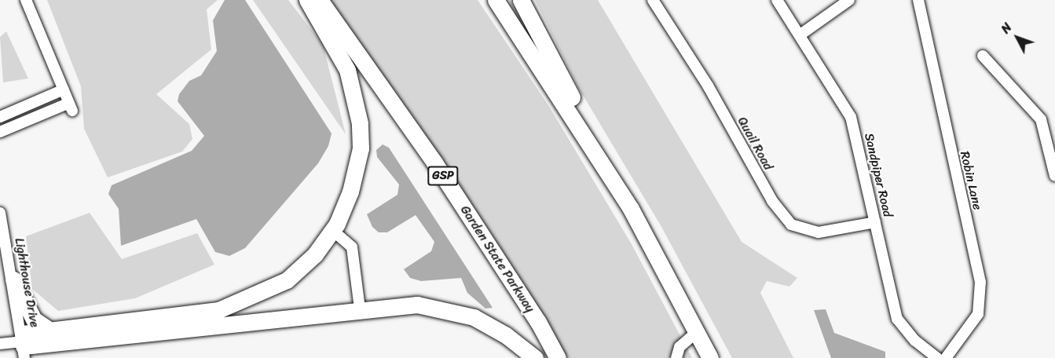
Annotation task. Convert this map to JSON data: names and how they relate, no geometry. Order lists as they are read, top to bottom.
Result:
{
  "streets": {
    "highway": ["GSP", "Garden State Parkway"],
    "street": [
      "Quail Road",
      "Sandpiper Road",
      "Robin Lane",
      "Lighthouse Drive"
    ]
  },
  "crossings": [
    ["Quail Road", "Sandpiper Road"]
  ],
  "north": "top left"
}
